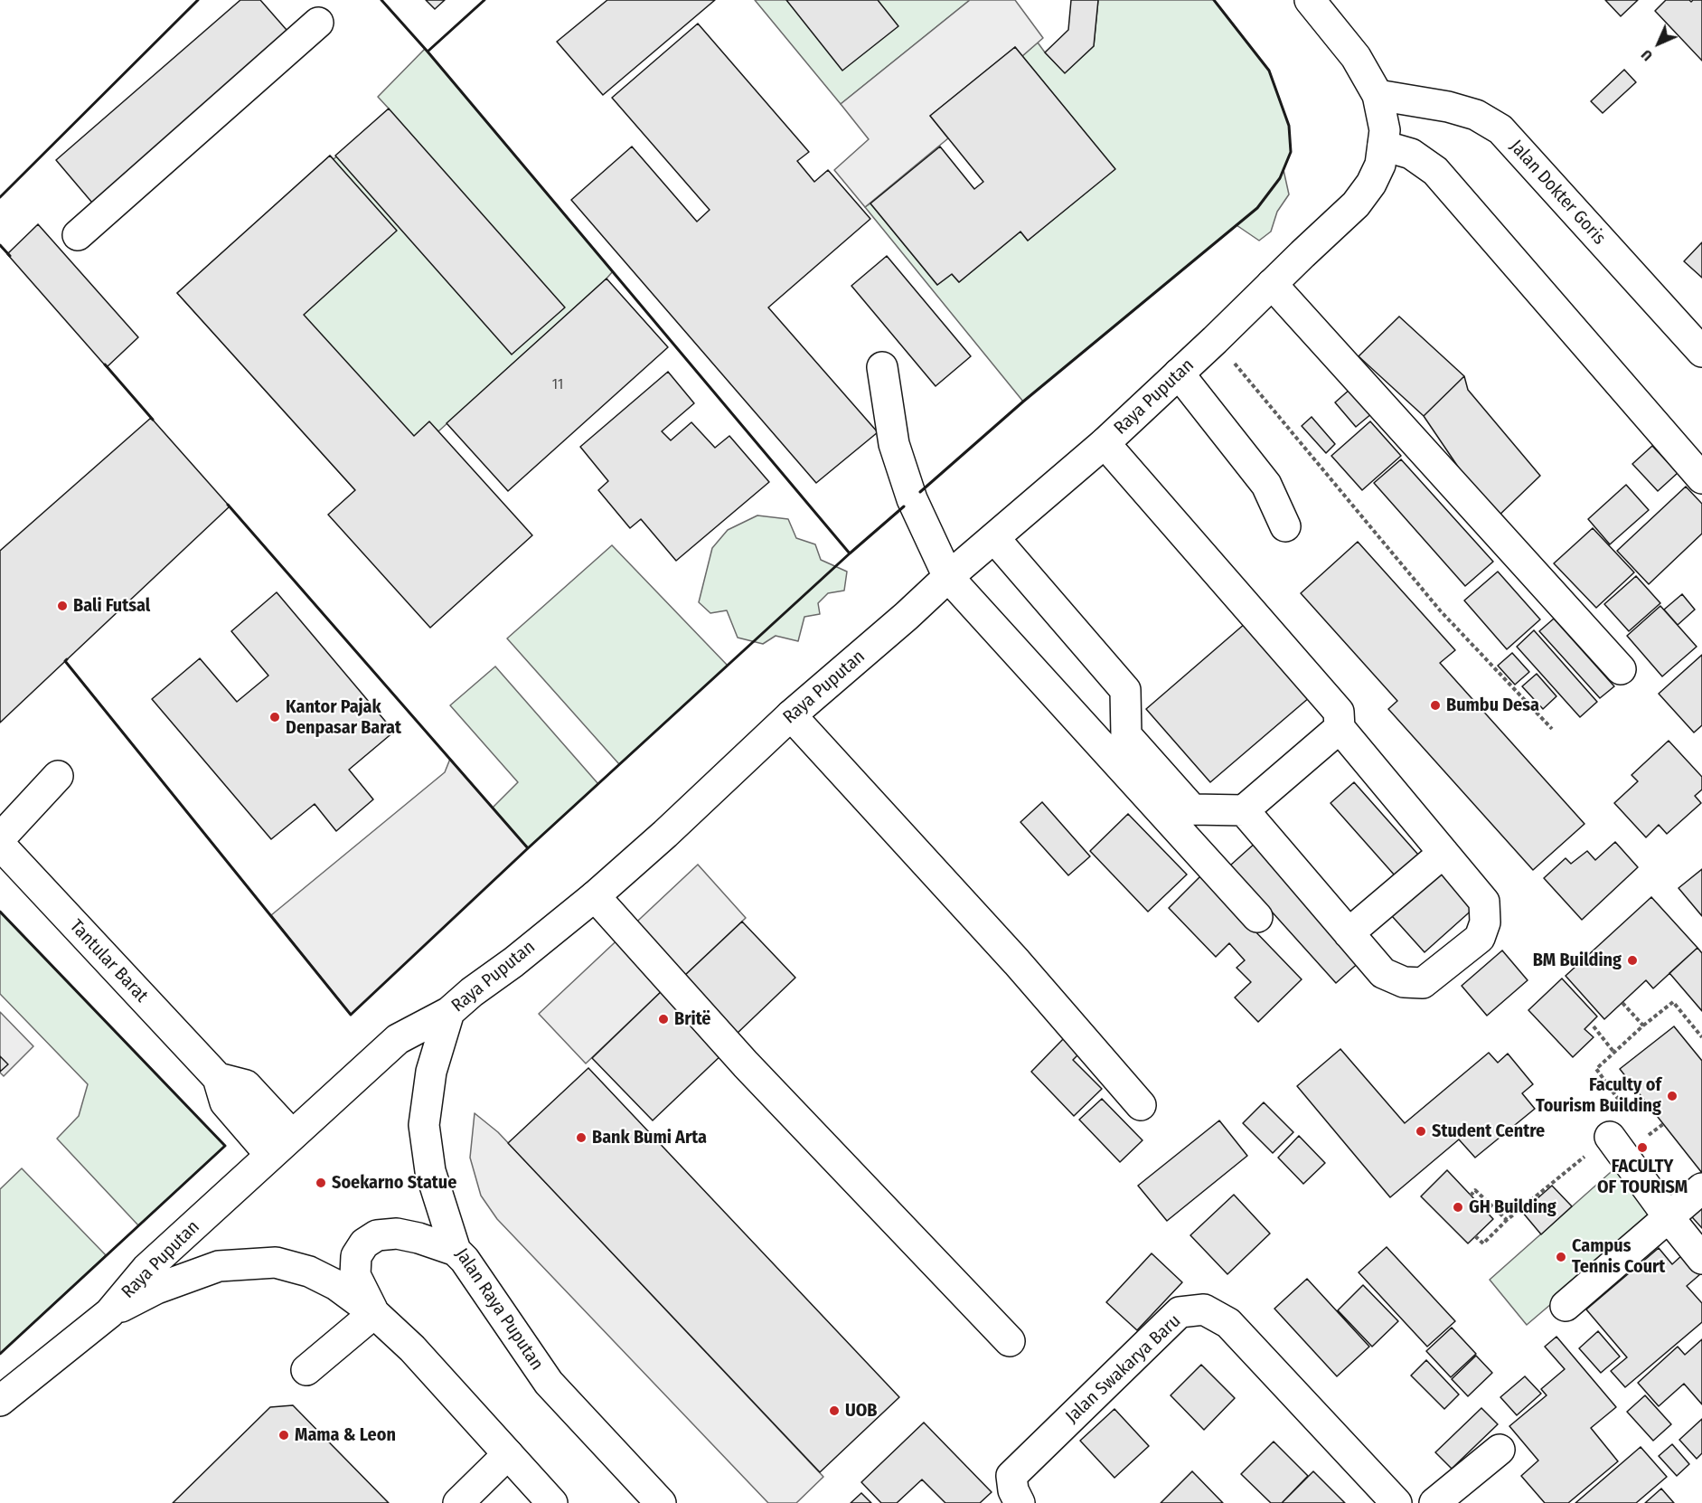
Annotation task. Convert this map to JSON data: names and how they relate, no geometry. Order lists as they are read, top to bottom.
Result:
{
  "streets": {
    "street": [
      "Jalan Dokter Goris",
      "Raya Puputan",
      "Tantular Barat",
      "Jalan Raya Puputan",
      "Jalan Swakarya Baru"
    ]
  },
  "crossings": [
    ["Jalan Dokter Goris", "Raya Puputan"],
    ["Raya Puputan", "Tantular Barat"],
    ["Raya Puputan", "Jalan Raya Puputan"]
  ],
  "places": [
    "Bali Futsal",
    "Bumbu Desa",
    "Kantor Pajak Denpasar Barat",
    "BM Building",
    "Britë",
    "Faculty of Tourism Building",
    "Student Centre",
    "Bank Bumi Arta",
    "FACULTY OF TOURISM",
    "Soekarno Statue",
    "GH Building",
    "Campus Tennis Court",
    "UOB",
    "Mama & Leon"
  ],
  "house_numbers": ["11"],
  "north": "bottom left"
}
